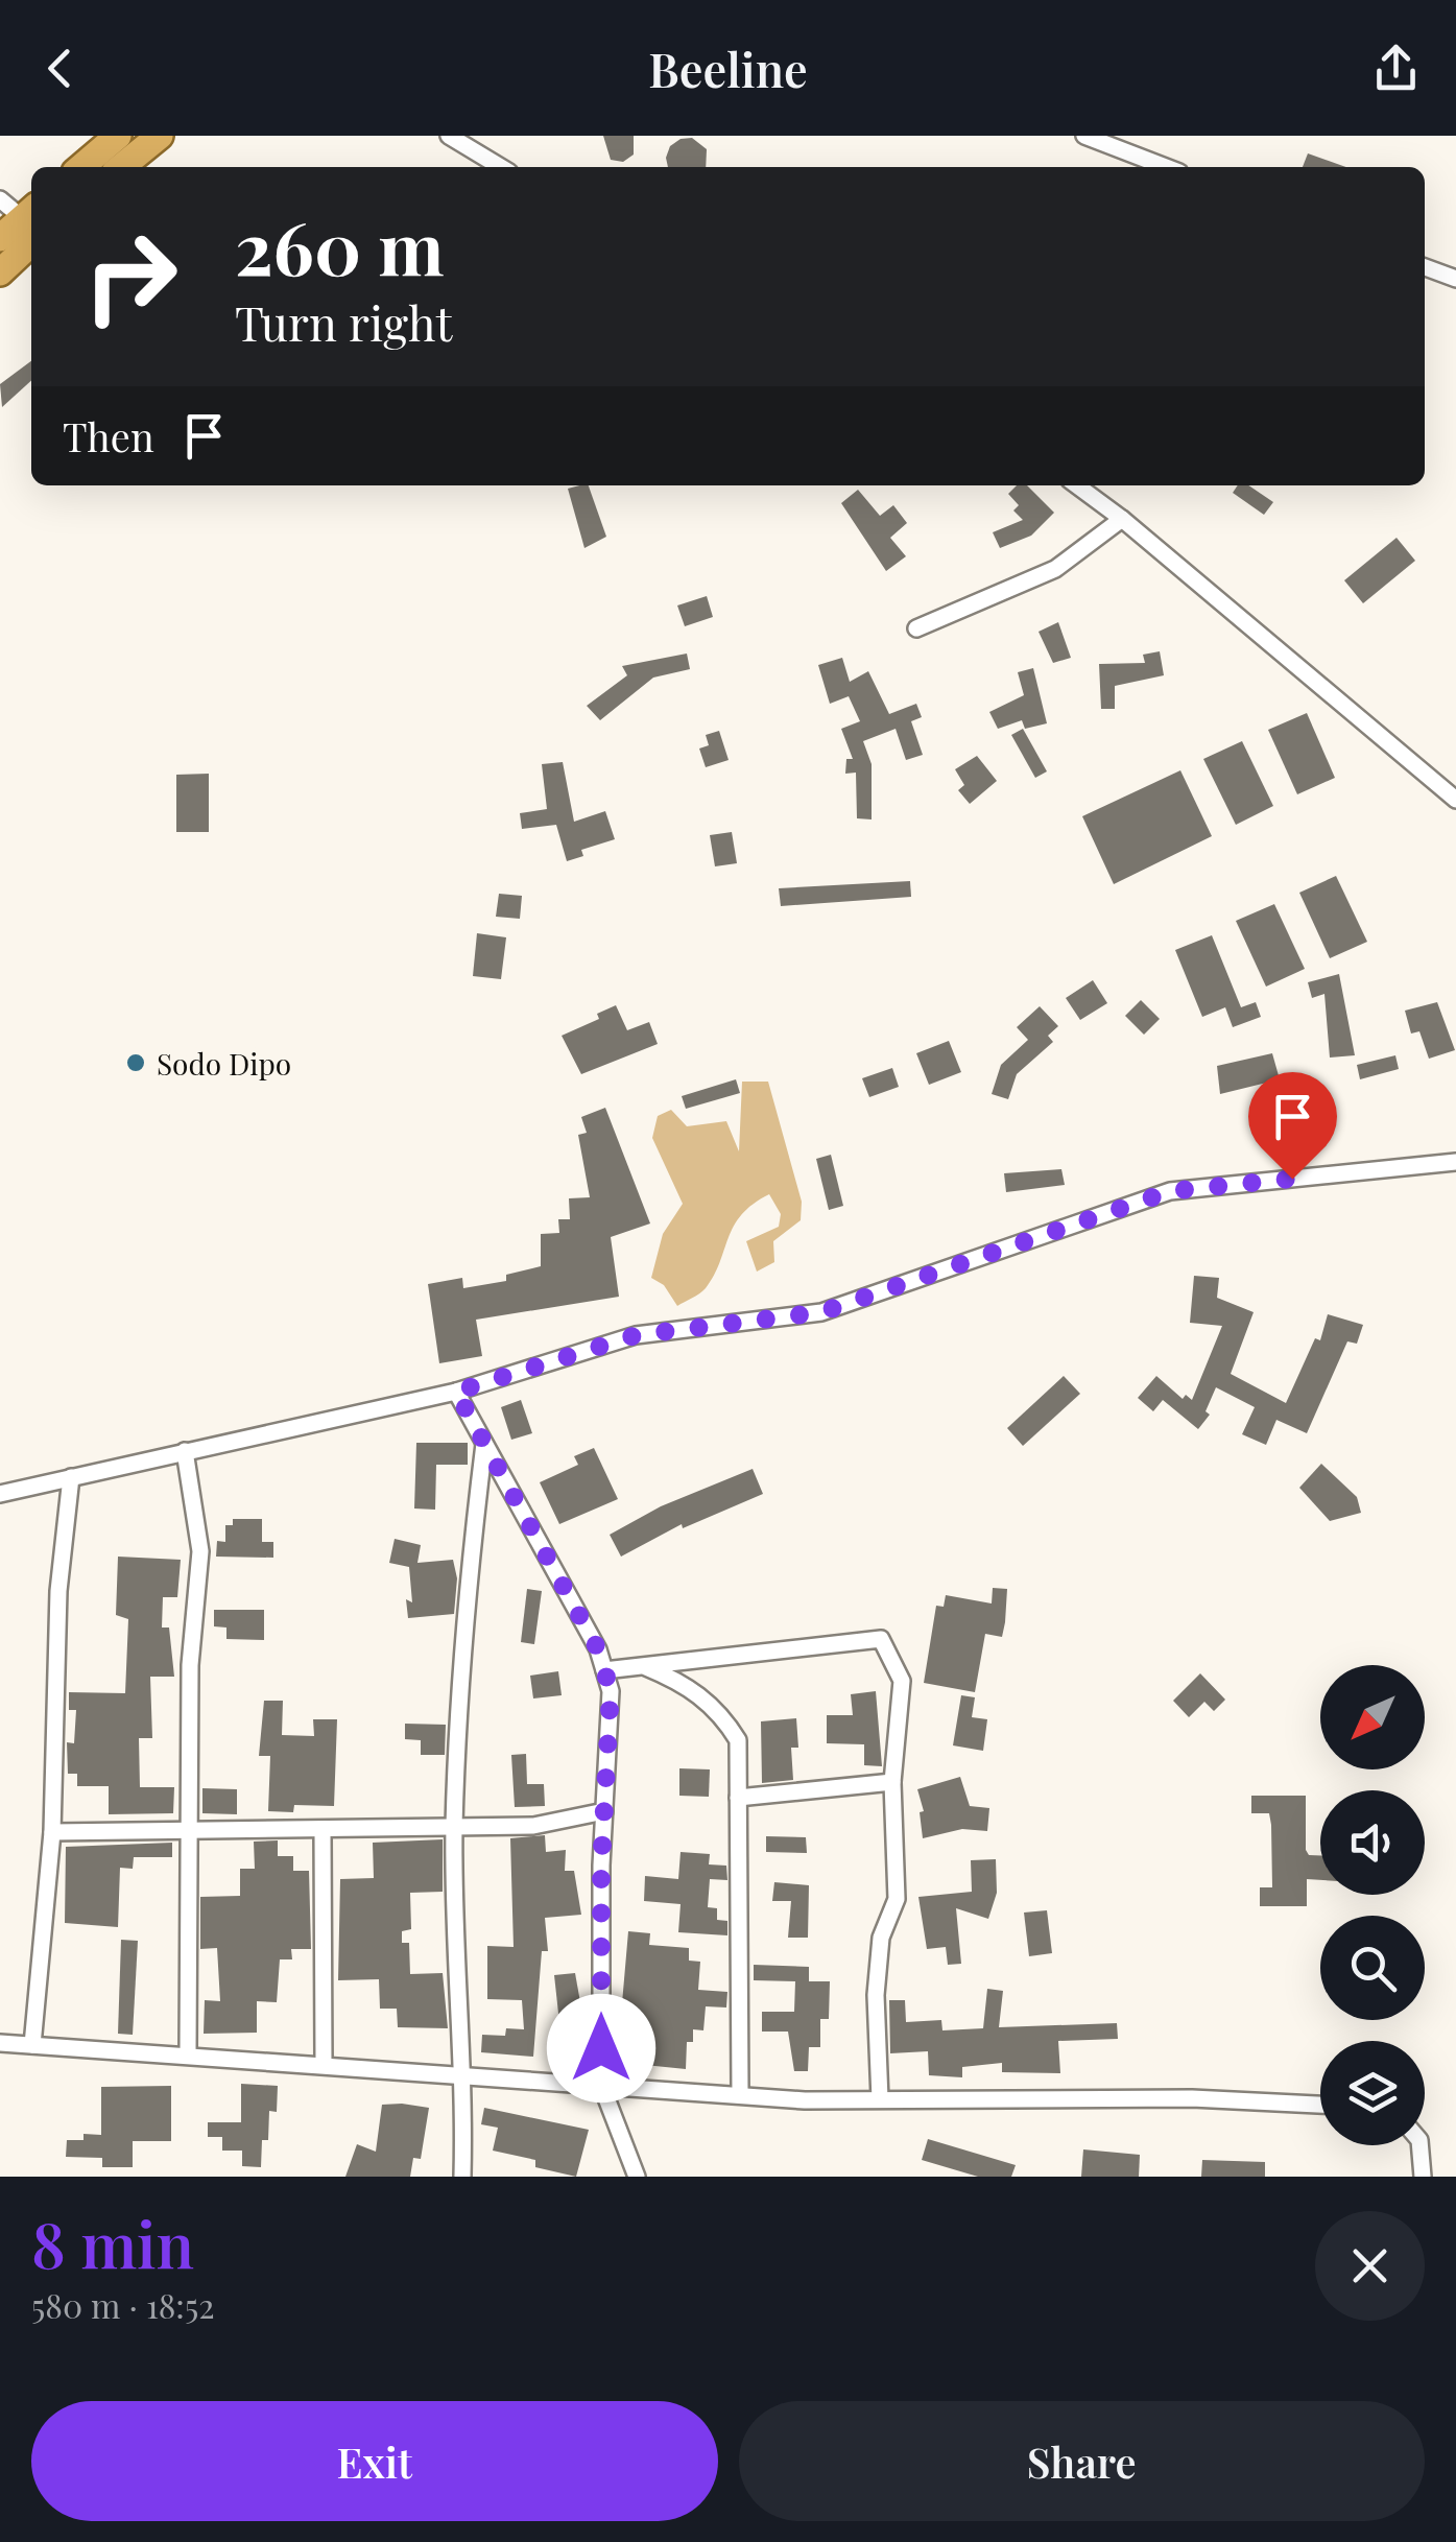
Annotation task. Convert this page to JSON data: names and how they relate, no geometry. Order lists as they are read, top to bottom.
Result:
{
  "places": ["Sodo Dipo"],
  "north": "bottom left",
  "page": {
    "header": "Beeline",
    "turn": ["260 m", "Turn right"],
    "then": "Then",
    "heading": ["8 min", "580 m · 18:52"],
    "buttons": ["Exit", "Share"]
  }
}
